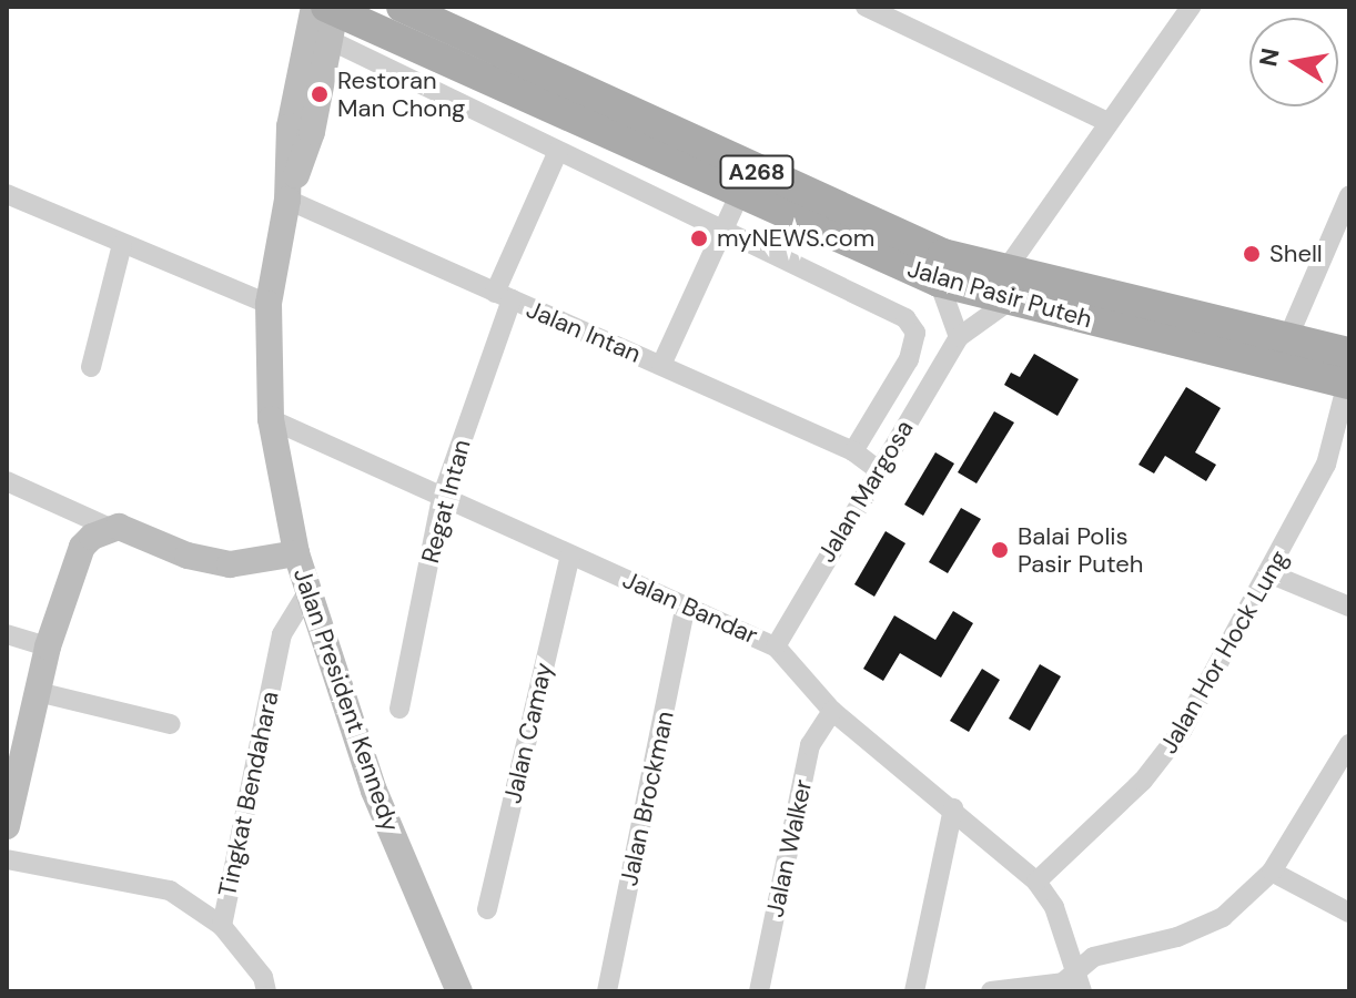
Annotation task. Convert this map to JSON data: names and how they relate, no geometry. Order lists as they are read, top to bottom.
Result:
{
  "streets": {
    "main road": ["A268", "Jalan Pasir Puteh", "Jalan President Kennedy"],
    "street": [
      "Jalan Intan",
      "Jalan Margosa",
      "Regat Intan",
      "Jalan Bandar",
      "Jalan Hor Hock Lung",
      "Jalan Camay",
      "Tingkat Bendahara",
      "Jalan Brockman",
      "Jalan Walker"
    ]
  },
  "crossings": [
    ["Jalan Pasir Puteh", "Jalan Hor Hock Lung"],
    ["Jalan Intan", "Jalan Margosa"],
    ["Jalan Intan", "Regat Intan"],
    ["Jalan Intan", "Jalan President Kennedy"],
    ["Jalan Margosa", "Jalan Bandar"],
    ["Regat Intan", "Jalan Bandar"],
    ["Jalan Bandar", "Jalan Hor Hock Lung"],
    ["Jalan Bandar", "Jalan President Kennedy"],
    ["Jalan Bandar", "Jalan Camay"],
    ["Jalan Bandar", "Jalan Brockman"],
    ["Jalan Bandar", "Jalan Walker"],
    ["Jalan President Kennedy", "Tingkat Bendahara"]
  ],
  "places": [
    "Restoran Man Chong",
    "myNEWS.com",
    "Shell",
    "Balai Polis Pasir Puteh"
  ],
  "north": "left"
}
